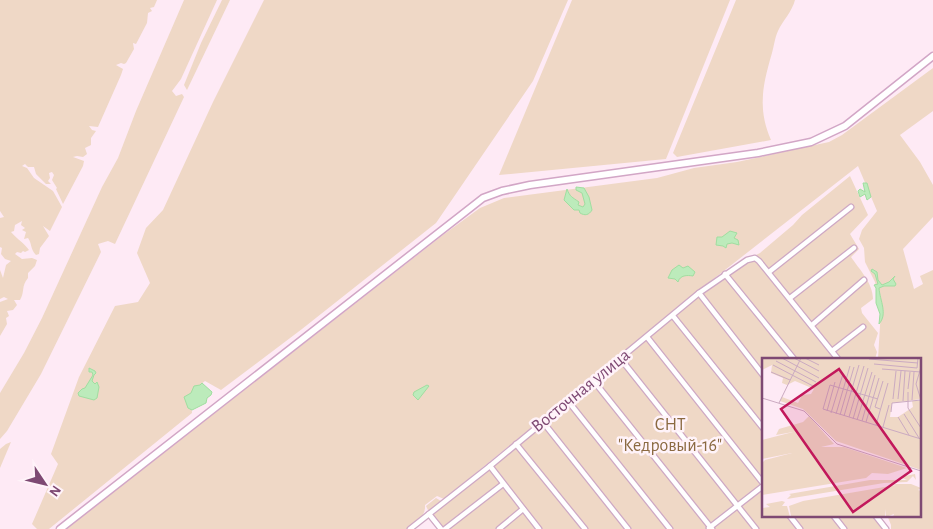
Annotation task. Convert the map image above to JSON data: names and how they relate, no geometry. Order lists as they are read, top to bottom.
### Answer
{
  "streets": {
    "street": ["Восточная улица"]
  },
  "parks": ["СНТ \"Кедровый-16\""],
  "north": "bottom right"
}
